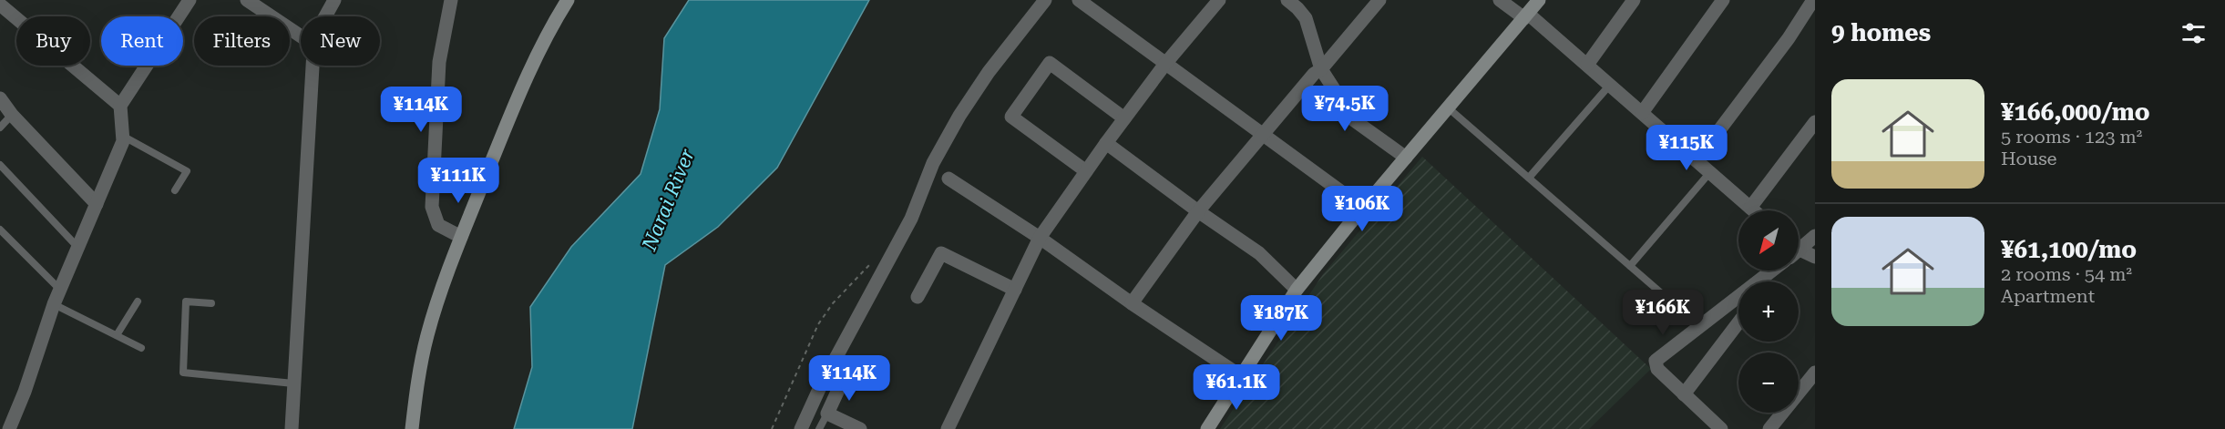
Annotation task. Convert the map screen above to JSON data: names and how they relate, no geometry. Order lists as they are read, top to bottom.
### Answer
{
  "water": ["Narai River"],
  "north": "bottom left",
  "page": {
    "heading": "9 homes",
    "chip": [
      "Buy",
      "Rent",
      "Filters",
      "New"
    ],
    "list": [
      {
        "name": "¥166,000/mo",
        "note": "5 rooms · 123 m² · House"
      },
      {
        "name": "¥61,100/mo",
        "note": "2 rooms · 54 m² · Apartment"
      }
    ],
    "price": [
      "¥74.5K",
      "¥114K",
      "¥115K",
      "¥111K",
      "¥106K",
      "¥166K",
      "¥187K",
      "¥114K",
      "¥61.1K"
    ],
    "map_buttons": ["+", "−"]
  }
}
